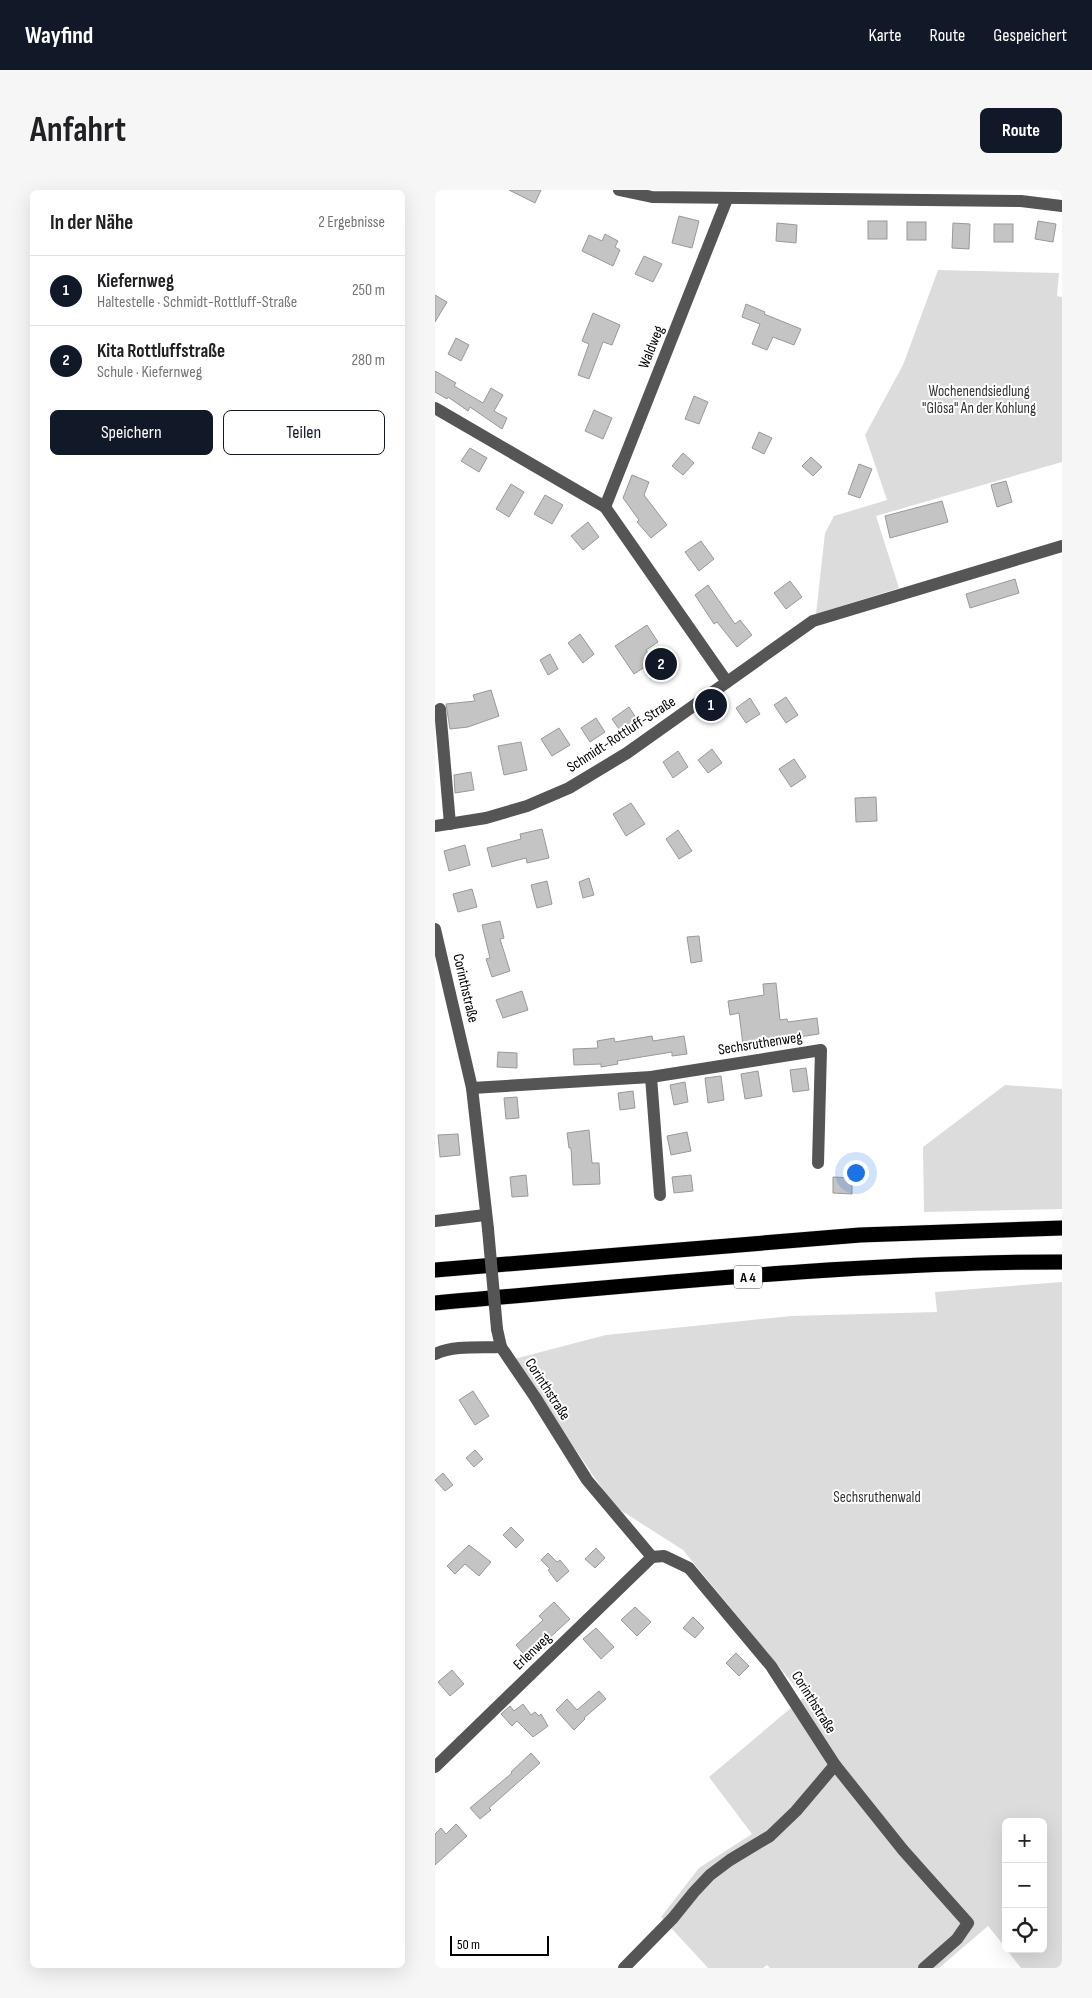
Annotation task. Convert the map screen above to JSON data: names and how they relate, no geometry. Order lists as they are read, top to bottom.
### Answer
{
  "streets": {
    "highway": ["A 4"],
    "street": [
      "Waldweg",
      "Schmidt-Rottluff-Straße",
      "Corinthstraße",
      "Sechsruthenweg",
      "Erlenweg"
    ]
  },
  "crossings": [
    ["Corinthstraße", "Sechsruthenweg"],
    ["Corinthstraße", "Erlenweg"]
  ],
  "parks": ["Wochenendsiedlung \"Glösa\" An der Kohlung", "Sechsruthenwald"],
  "scale_bar": "50 m",
  "page": {
    "header": "Wayfind",
    "nav": ["Karte", "Route", "Gespeichert"],
    "buttons": [
      "Route",
      ["Speichern", "Teilen"]
    ],
    "title": "Anfahrt",
    "heading": ["In der Nähe", "2 Ergebnisse"],
    "list": [
      {
        "mark": "1",
        "name": "Kiefernweg",
        "note": "Haltestelle · Schmidt-Rottluff-Straße",
        "value": "250 m"
      },
      {
        "mark": "2",
        "name": "Kita Rottluffstraße",
        "note": "Schule · Kiefernweg",
        "value": "280 m"
      }
    ],
    "pins": ["2", "1"],
    "map_buttons": ["+", "−"],
    "scale": "50 m"
  }
}
